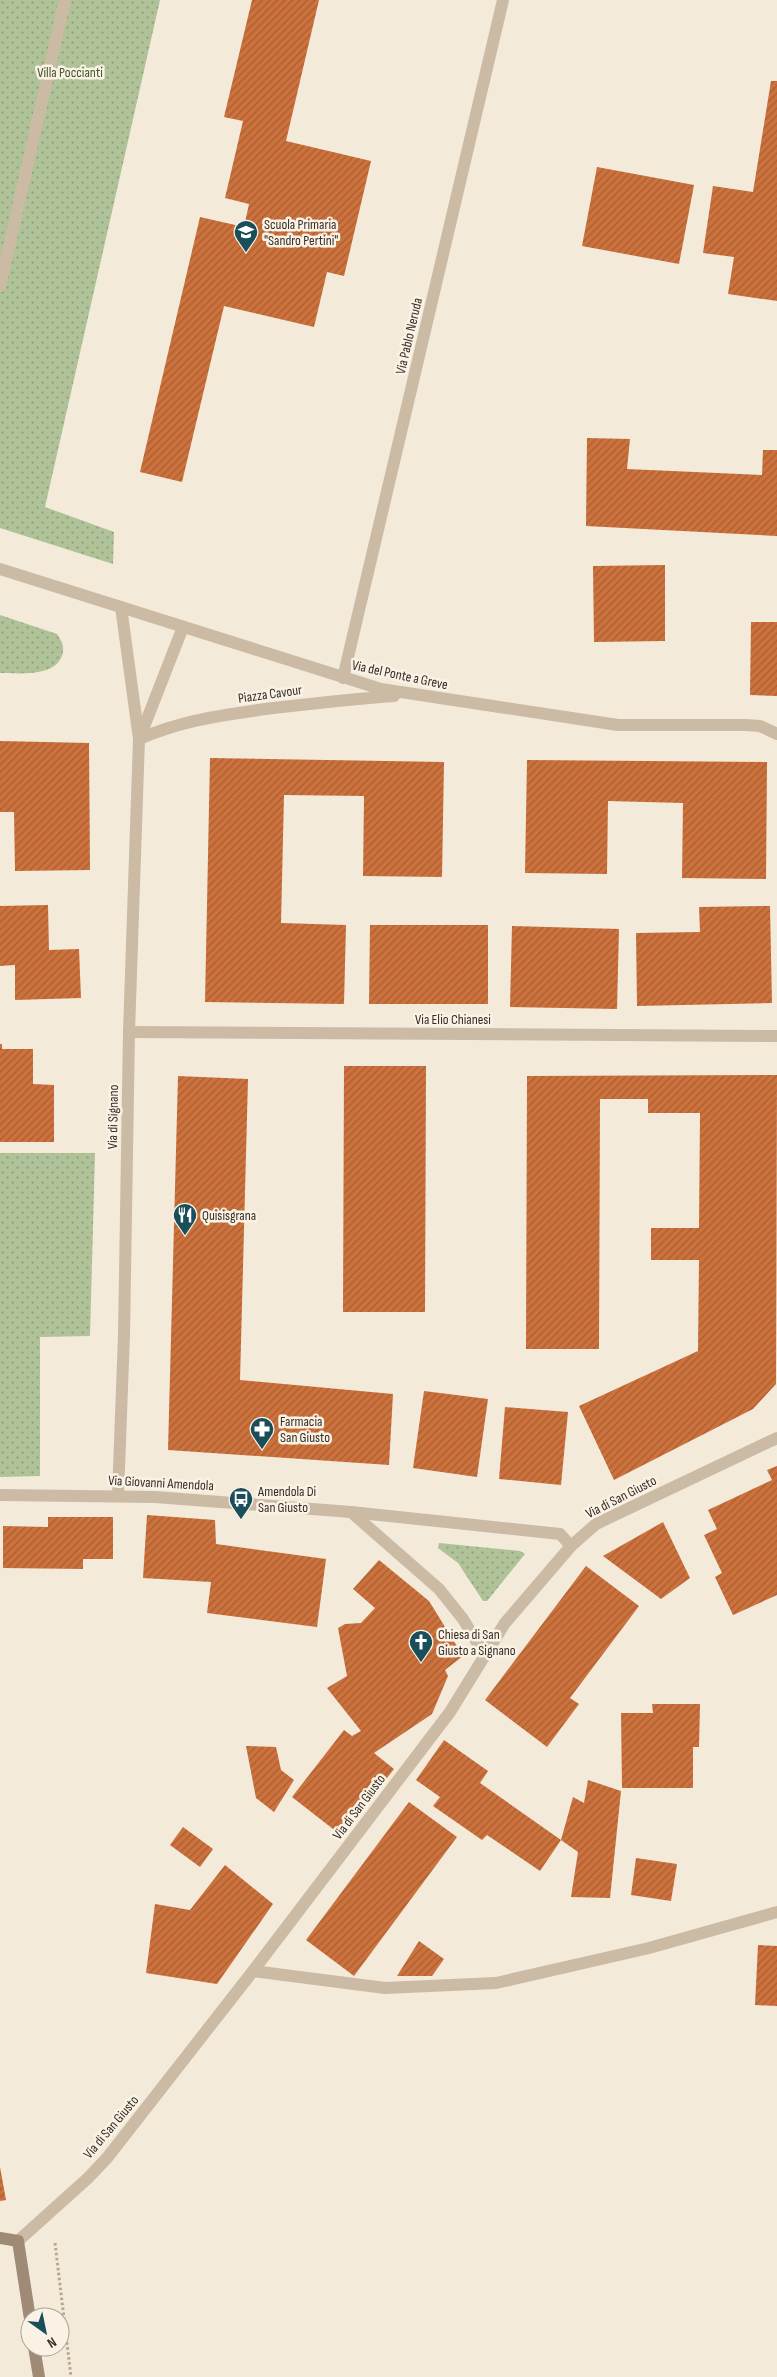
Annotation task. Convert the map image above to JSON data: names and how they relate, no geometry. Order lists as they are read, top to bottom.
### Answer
{
  "streets": {
    "street": [
      "Via Pablo Neruda",
      "Via del Ponte a Greve",
      "Piazza Cavour",
      "Via Elio Chianesi",
      "Via di Signano",
      "Via Giovanni Amendola",
      "Via di San Giusto"
    ]
  },
  "crossings": [
    ["Via Pablo Neruda", "Via del Ponte a Greve"],
    ["Via del Ponte a Greve", "Piazza Cavour"],
    ["Piazza Cavour", "Via di Signano"],
    ["Via Elio Chianesi", "Via di Signano"],
    ["Via di Signano", "Via Giovanni Amendola"],
    ["Via Giovanni Amendola", "Via di San Giusto"]
  ],
  "parks": ["Villa Poccianti"],
  "places": {
    "school or university": ["Scuola Primaria \"Sandro Pertini\""],
    "restaurant": ["Quisisgrana"],
    "pharmacy": ["Farmacia San Giusto"],
    "bus stop": ["Amendola Di San Giusto"],
    "church": ["Chiesa di San Giusto a Signano"]
  },
  "north": "bottom right"
}
